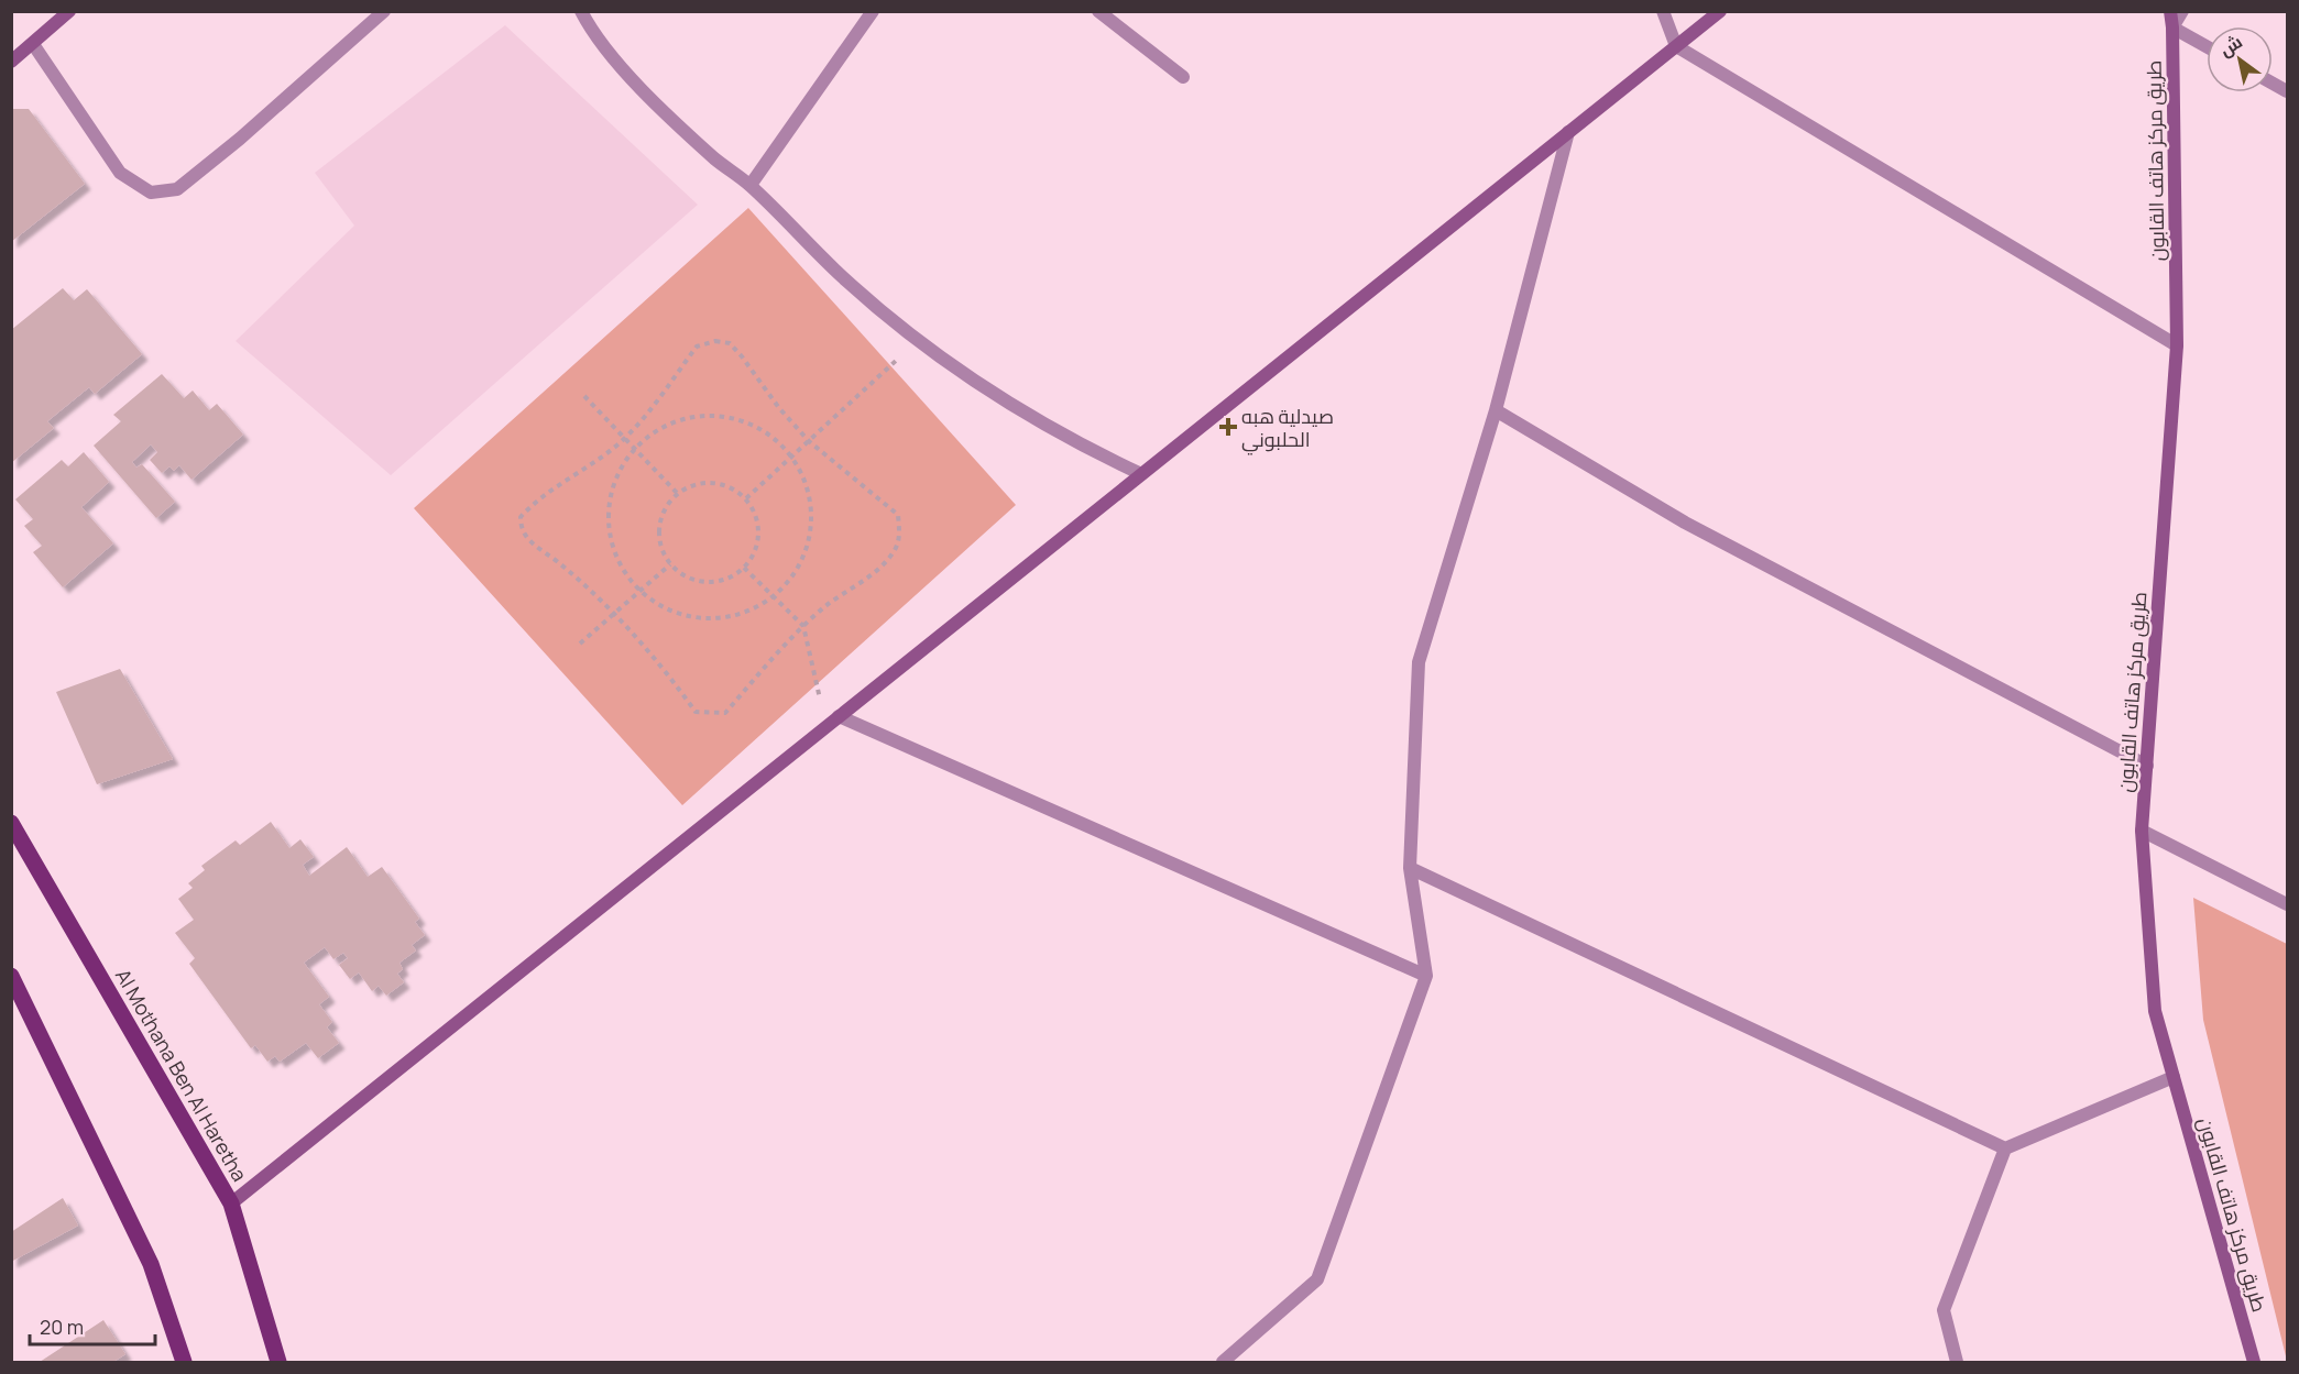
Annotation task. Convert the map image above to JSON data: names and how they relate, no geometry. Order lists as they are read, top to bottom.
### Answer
{
  "streets": {
    "main road": ["طريق مركز هاتف القابون", "Al Mothana Ben Al Haretha"]
  },
  "places": {
    "health": ["صيدلية هبه الحلبوني"]
  },
  "scale_bar": "20 m",
  "north": "top left"
}
